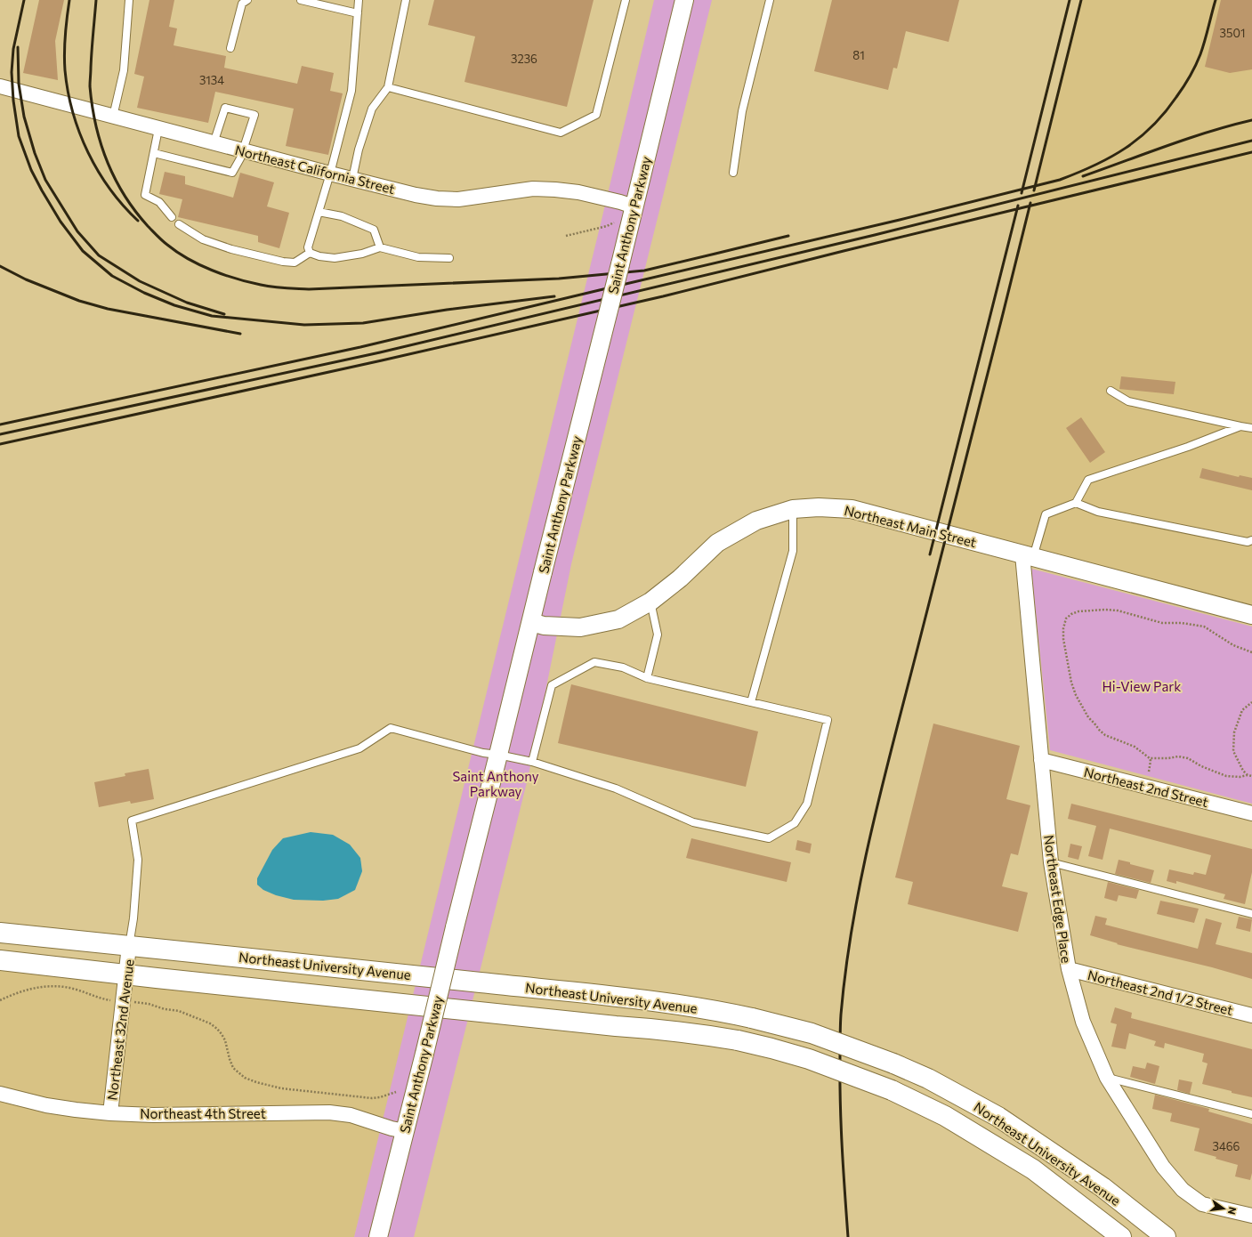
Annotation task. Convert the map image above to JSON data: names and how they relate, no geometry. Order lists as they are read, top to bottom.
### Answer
{
  "streets": {
    "main road": ["Northeast University Avenue"],
    "street": [
      "Northeast California Street",
      "Saint Anthony Parkway",
      "Northeast Main Street",
      "Northeast 2nd Street",
      "Northeast Edge Place",
      "Northeast 2nd 1/2 Street",
      "Northeast 32nd Avenue",
      "Northeast 4th Street"
    ]
  },
  "crossings": [
    ["Northeast California Street", "Saint Anthony Parkway"],
    ["Saint Anthony Parkway", "Northeast Main Street"],
    ["Saint Anthony Parkway", "Northeast 4th Street"],
    ["Northeast Main Street", "Northeast Edge Place"],
    ["Northeast 2nd Street", "Northeast Edge Place"],
    ["Northeast Edge Place", "Northeast 2nd 1/2 Street"],
    ["Northeast University Avenue", "Northeast 32nd Avenue"],
    ["Northeast 32nd Avenue", "Northeast 4th Street"]
  ],
  "parks": ["Hi-View Park", "Saint Anthony Parkway"],
  "house_numbers": [
    "3501",
    "81",
    "3236",
    "3134",
    "3466"
  ],
  "north": "right"
}
